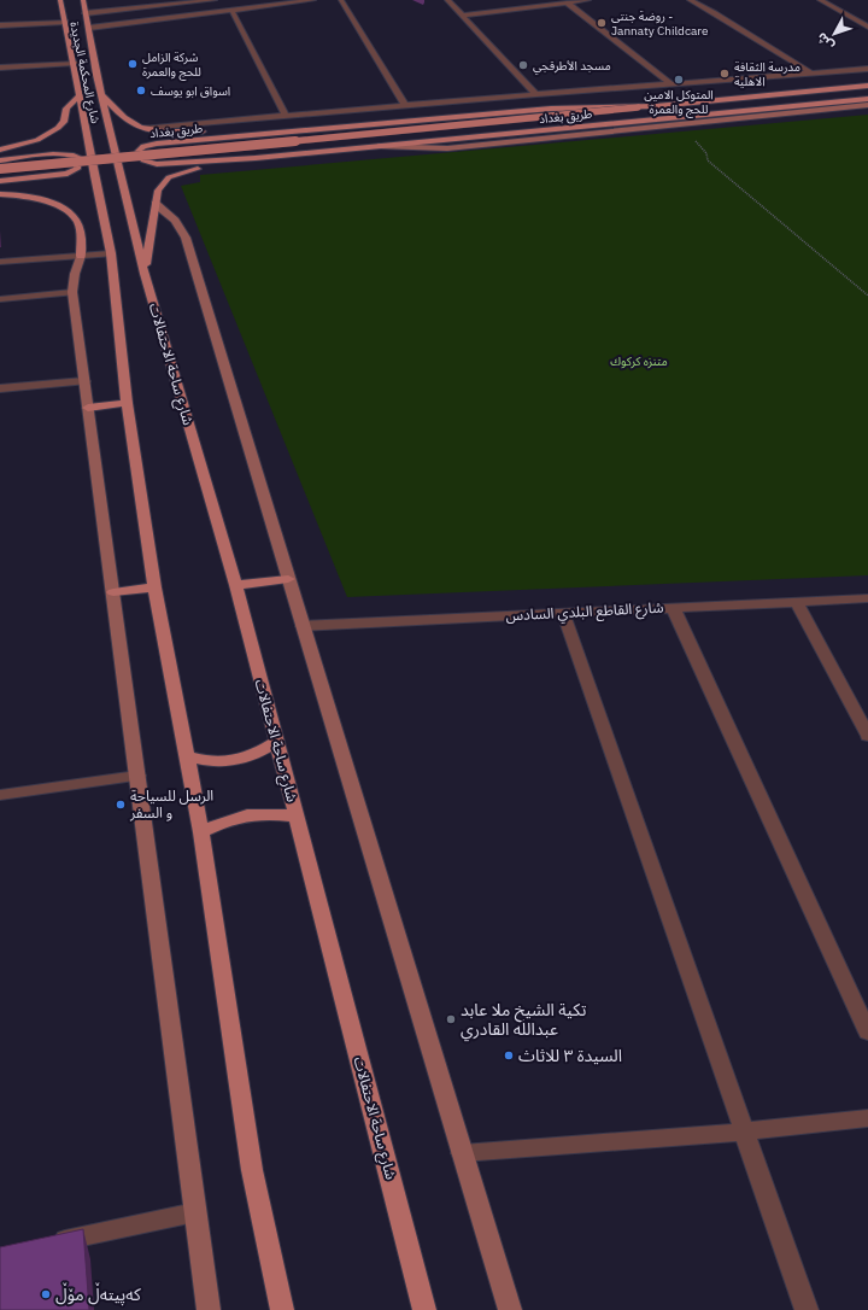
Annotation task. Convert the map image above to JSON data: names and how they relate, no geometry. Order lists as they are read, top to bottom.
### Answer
{
  "streets": {
    "main road": ["شارع المحكمة الجديدة", "طريق بغداد", "شارع ساحة الاحتفالات"],
    "street": ["شارع القاطع البلدي السادس"]
  },
  "crossings": [
    ["شارع المحكمة الجديدة", "شارع ساحة الاحتفالات"]
  ],
  "parks": ["متنزه كركوك"],
  "places": [
    "روضة جنتي - Jannaty Childcare",
    "شركة الزامل للحج والعمرة",
    "مسجد الأطرقجي",
    "مدرسة الثقافة الاهلية",
    "المتوكل الامين للحج والعمرة",
    "اسواق ابو يوسف",
    "الرسل للسياحة و السفر",
    "تكية الشيخ ملا عابد عبدالله القادري",
    "السيدة ٣ للاثاث",
    "کەپیتەڵ مۆڵ"
  ],
  "north": "bottom left"
}
